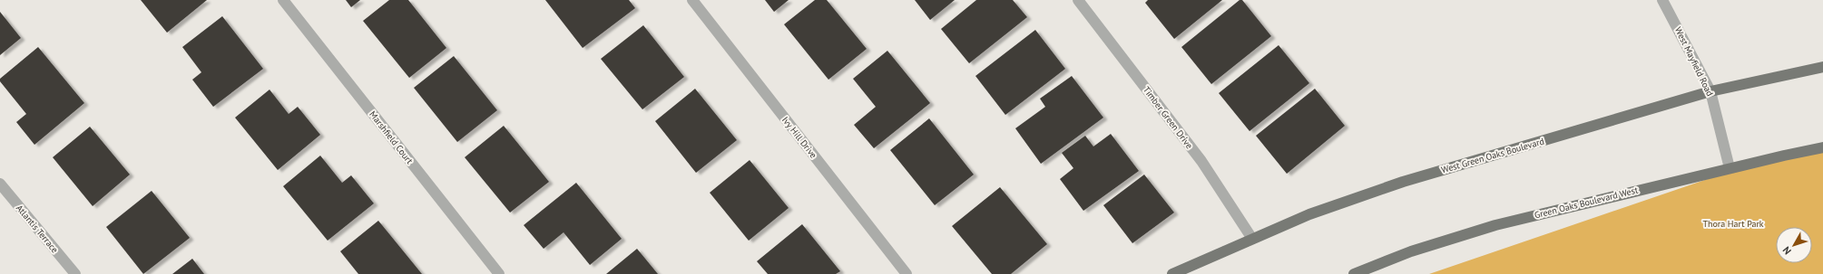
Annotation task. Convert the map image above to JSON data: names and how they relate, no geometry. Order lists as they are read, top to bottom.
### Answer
{
  "streets": {
    "main road": ["West Green Oaks Boulevard", "Green Oaks Boulevard West"],
    "street": [
      "West Mayfield Road",
      "Timber Green Drive",
      "Marshfield Court",
      "Ivy Hill Drive",
      "Atlantis Terrace"
    ]
  },
  "crossings": [
    ["West Mayfield Road", "West Green Oaks Boulevard"],
    ["West Mayfield Road", "Green Oaks Boulevard West"],
    ["Timber Green Drive", "West Green Oaks Boulevard"]
  ],
  "parks": ["Thora Hart Park"],
  "north": "bottom left"
}
